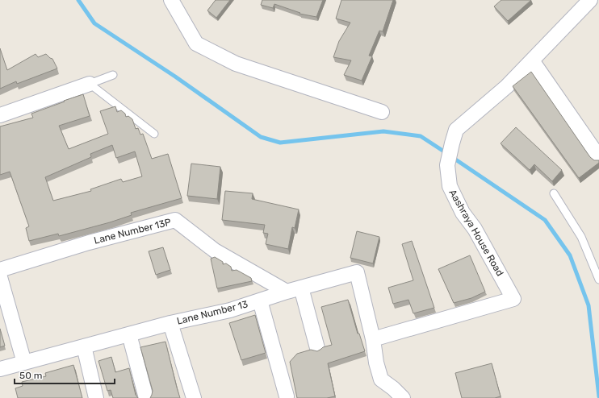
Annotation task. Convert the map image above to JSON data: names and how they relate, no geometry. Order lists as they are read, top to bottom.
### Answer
{
  "streets": {
    "street": ["Lane Number 13P", "Aashraya House Road", "Lane Number 13"]
  },
  "crossings": [
    ["Lane Number 13P", "Lane Number 13"],
    ["Aashraya House Road", "Lane Number 13"]
  ],
  "scale_bar": "50 m"
}
